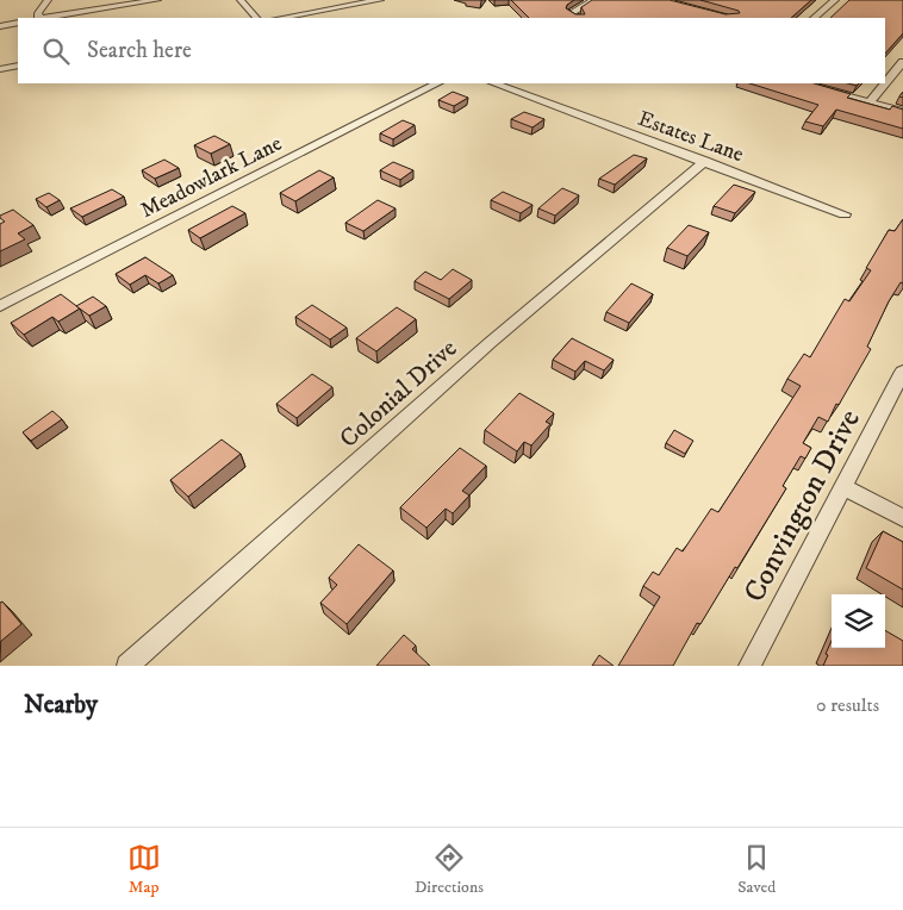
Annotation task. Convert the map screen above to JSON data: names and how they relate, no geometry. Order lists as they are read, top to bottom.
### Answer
{
  "streets": {
    "street": [
      "Estates Lane",
      "Meadowlark Lane",
      "Colonial Drive",
      "Convington Drive"
    ]
  },
  "crossings": [
    ["Estates Lane", "Colonial Drive"]
  ],
  "page": {
    "search": "Search here",
    "heading": ["Nearby", "0 results"],
    "nav": ["Map", "Directions", "Saved"]
  }
}
